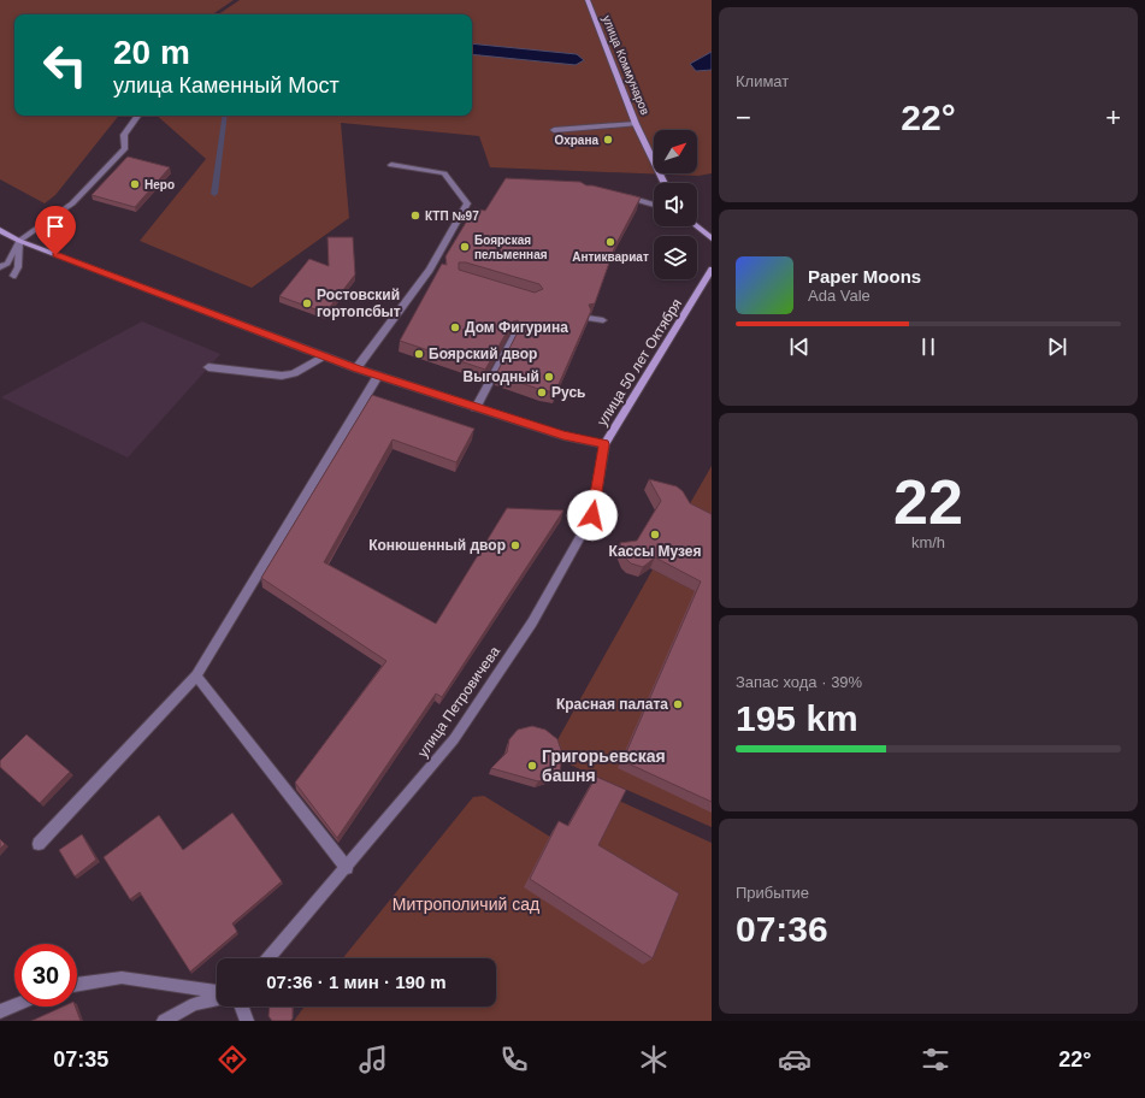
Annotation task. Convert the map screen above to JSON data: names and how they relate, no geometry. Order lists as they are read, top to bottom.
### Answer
{
  "streets": {
    "street": ["улица Коммунаров", "улица 50 лет Октября", "улица Петровичева"]
  },
  "crossings": [
    ["улица 50 лет Октября", "улица Петровичева"]
  ],
  "parks": ["Митрополичий сад"],
  "places": [
    "Охрана",
    "Неро",
    "КТП №97",
    "Антиквариат",
    "Боярская пельменная",
    "Ростовский гортопсбыт",
    "Дом Фигурина",
    "Боярский двор",
    "Выгодный",
    "Русь",
    "Кассы Музея",
    "Конюшенный двор",
    "Красная палата",
    "Григорьевская башня"
  ],
  "north": "top right",
  "page": {
    "tile": [
      "Климат",
      ["22", "km/h"],
      ["Запас хода · 39%", "195 km"],
      ["Прибытие", "07:36"]
    ],
    "turn": ["20 m", "улица Каменный Мост"],
    "heat": ["−", "22°", "+"],
    "song": ["Paper Moons", "Ada Vale"],
    "limit": "30",
    "trip": "07:36 · 1 мин · 190 m",
    "tabs": ["07:35", "22°"]
  }
}
